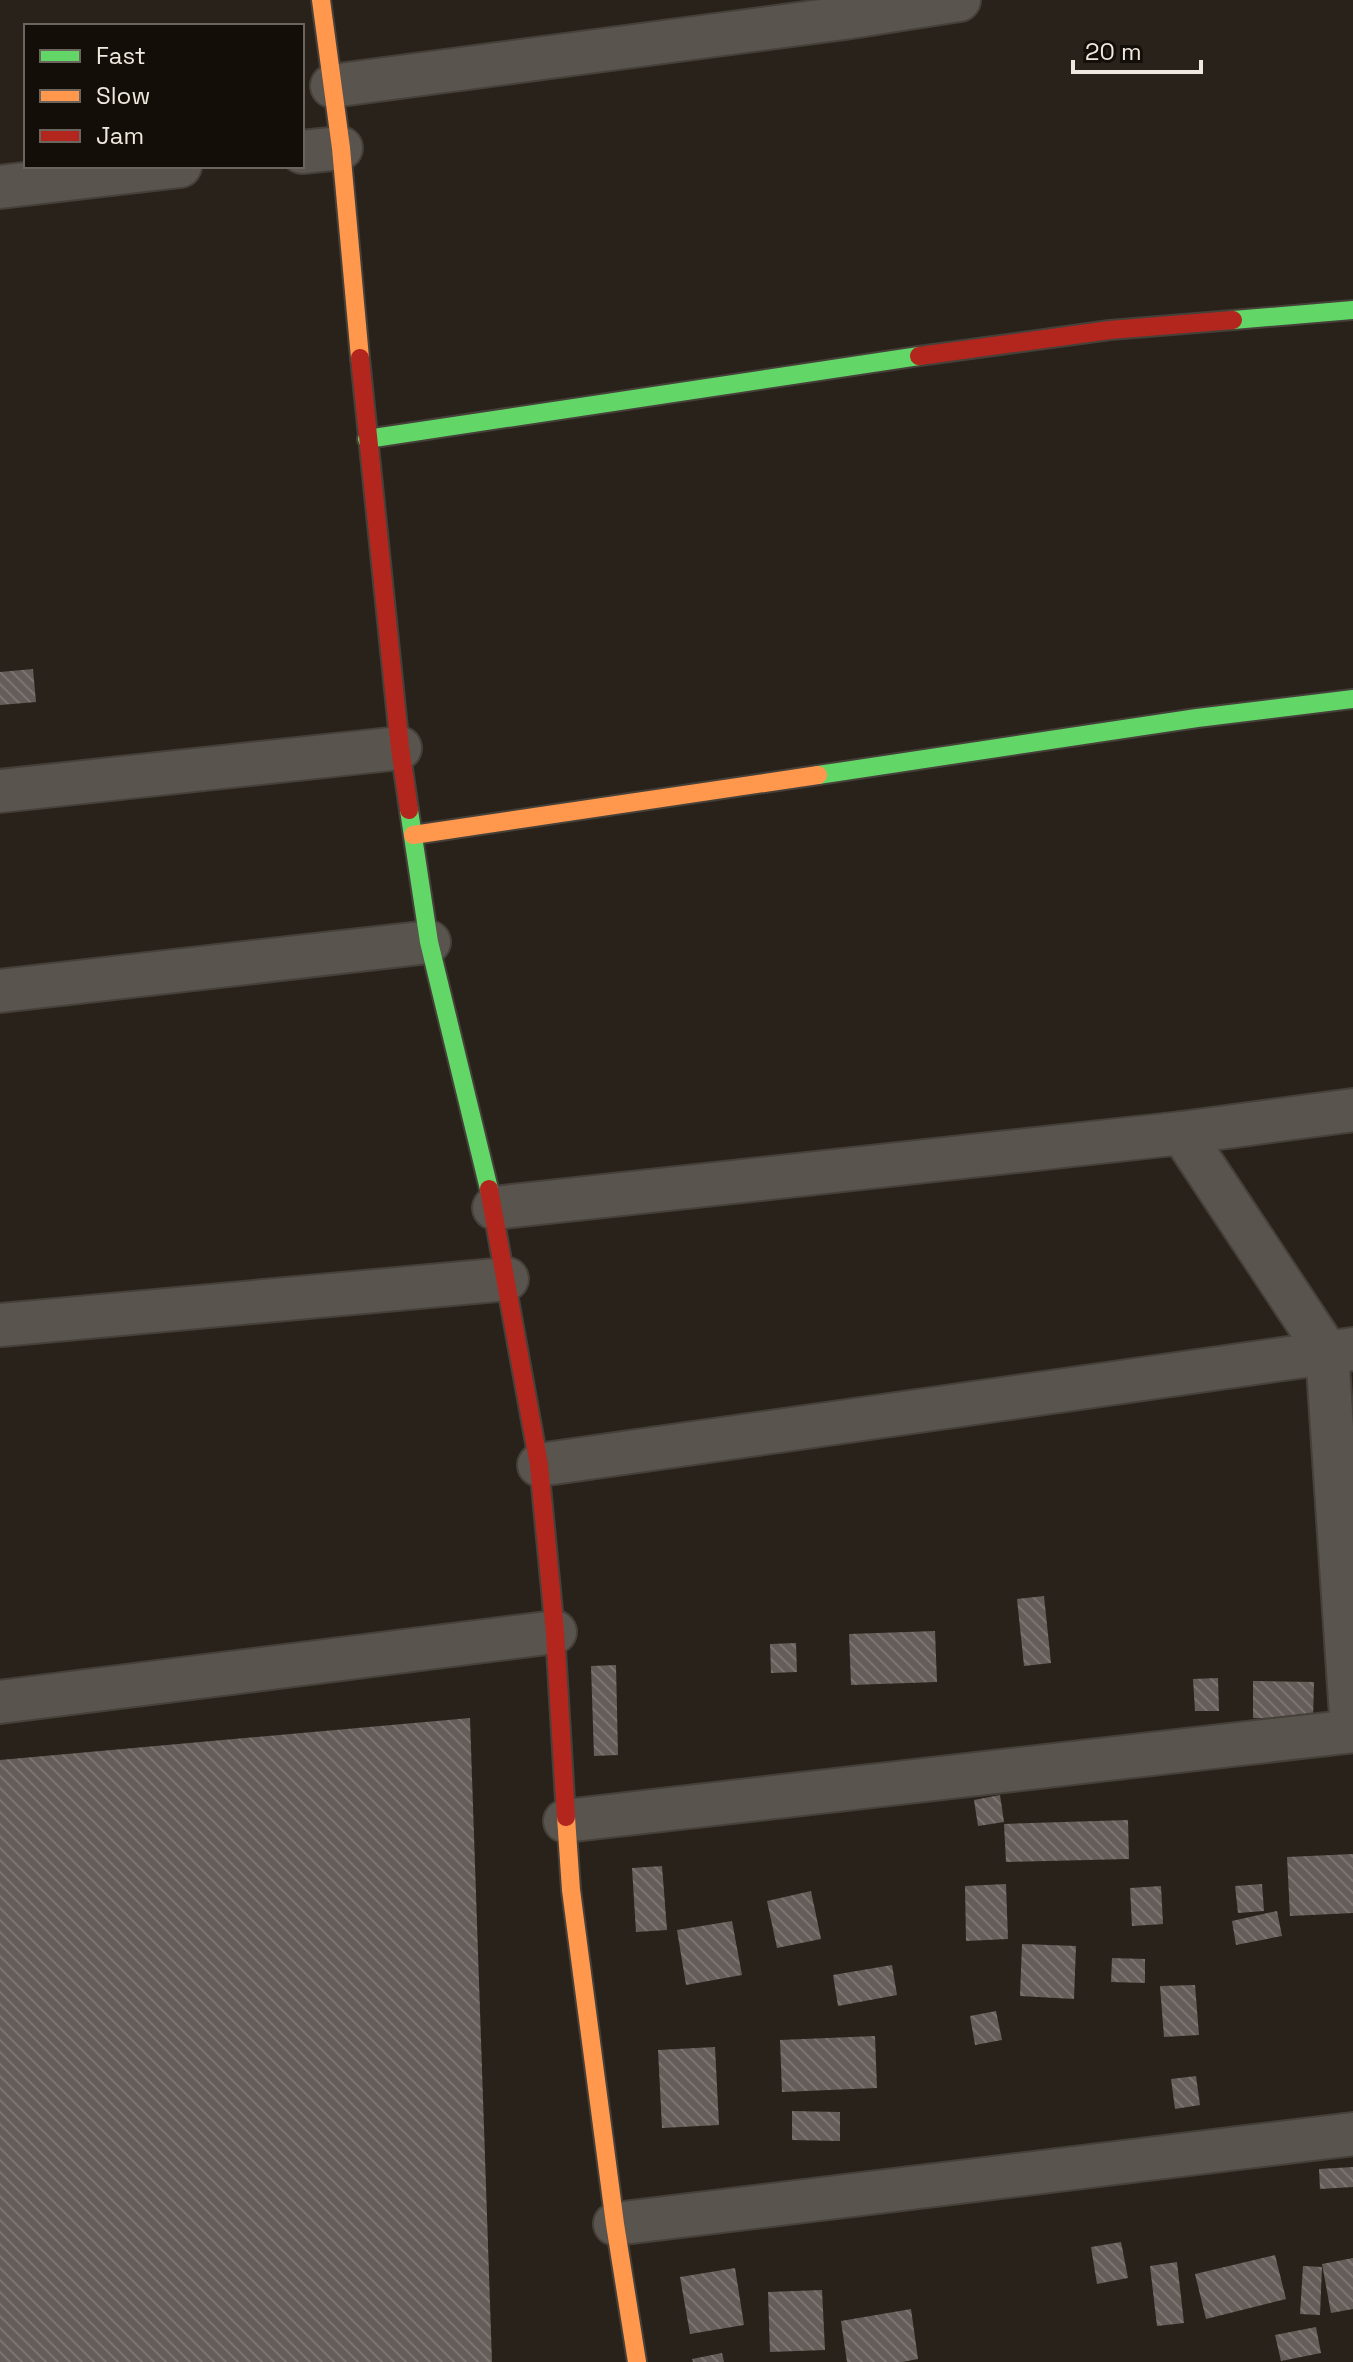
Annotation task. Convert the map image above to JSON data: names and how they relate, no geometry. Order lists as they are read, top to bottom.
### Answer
{
  "legend": ["Fast", "Slow", "Jam"],
  "scale_bar": "20 m"
}
